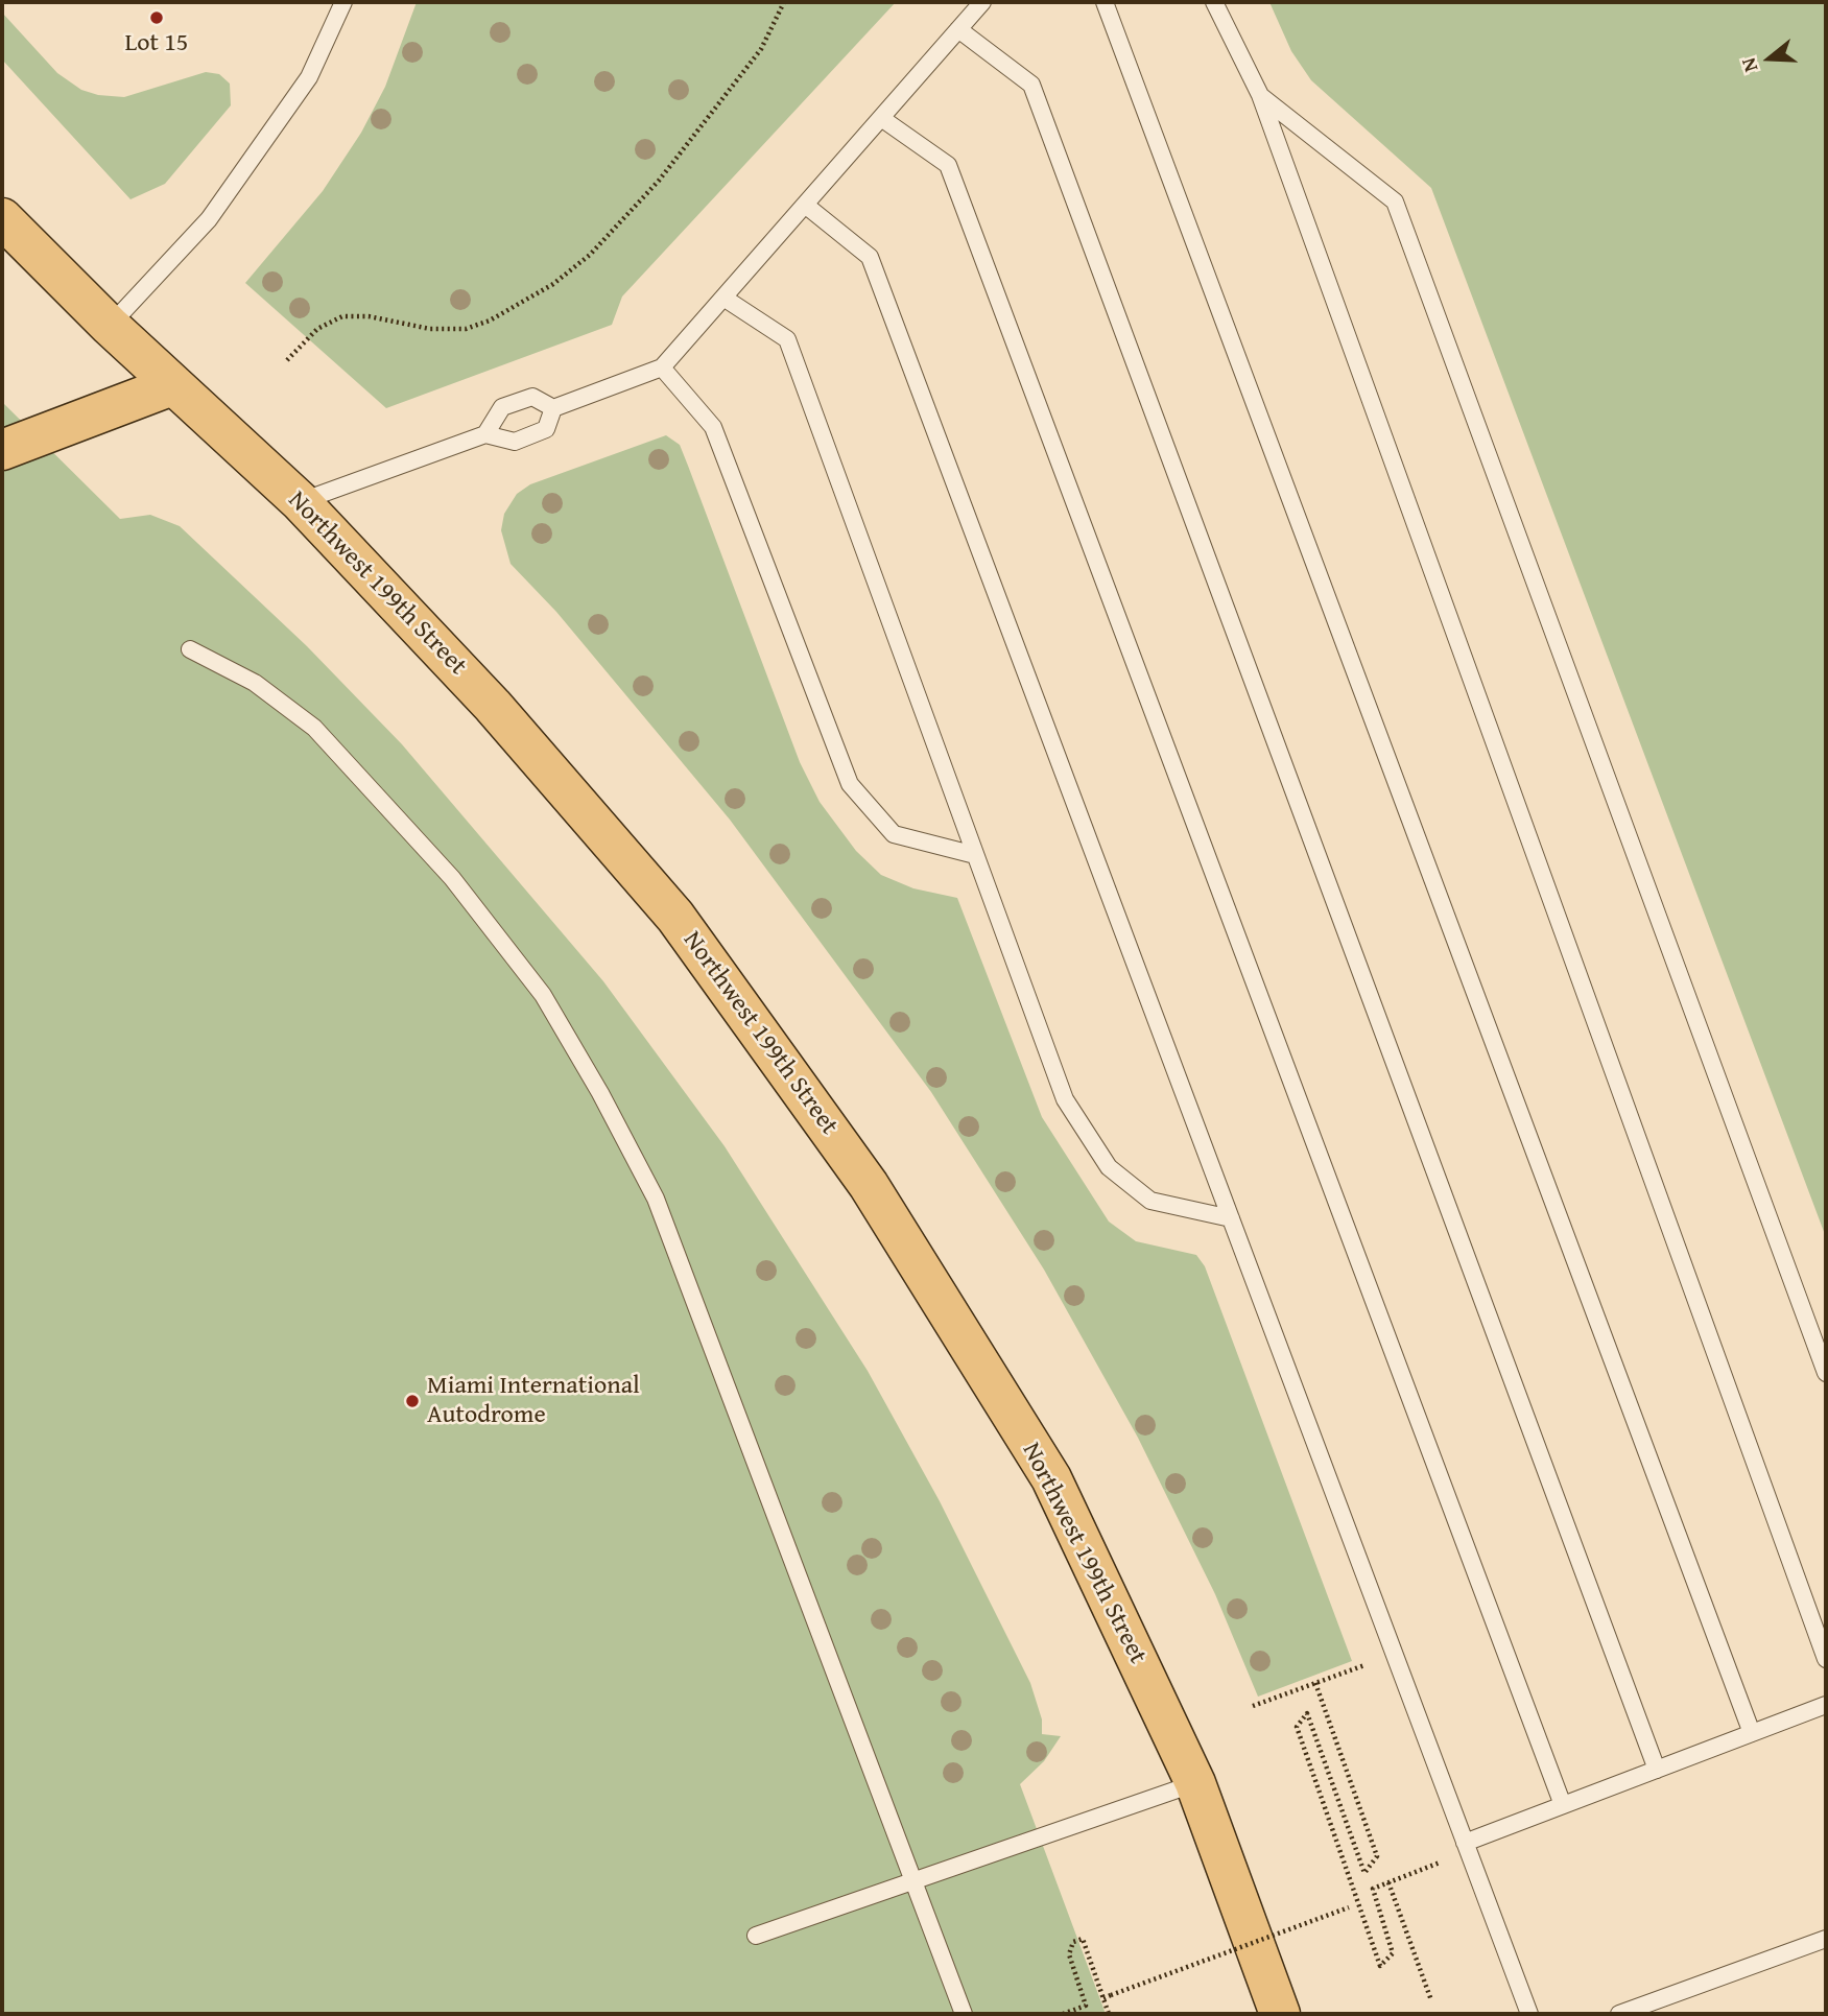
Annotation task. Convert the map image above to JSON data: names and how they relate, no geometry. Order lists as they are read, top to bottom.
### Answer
{
  "streets": {
    "main road": ["Northwest 199th Street"]
  },
  "places": ["Lot 15", "Miami International Autodrome"],
  "north": "left"
}
